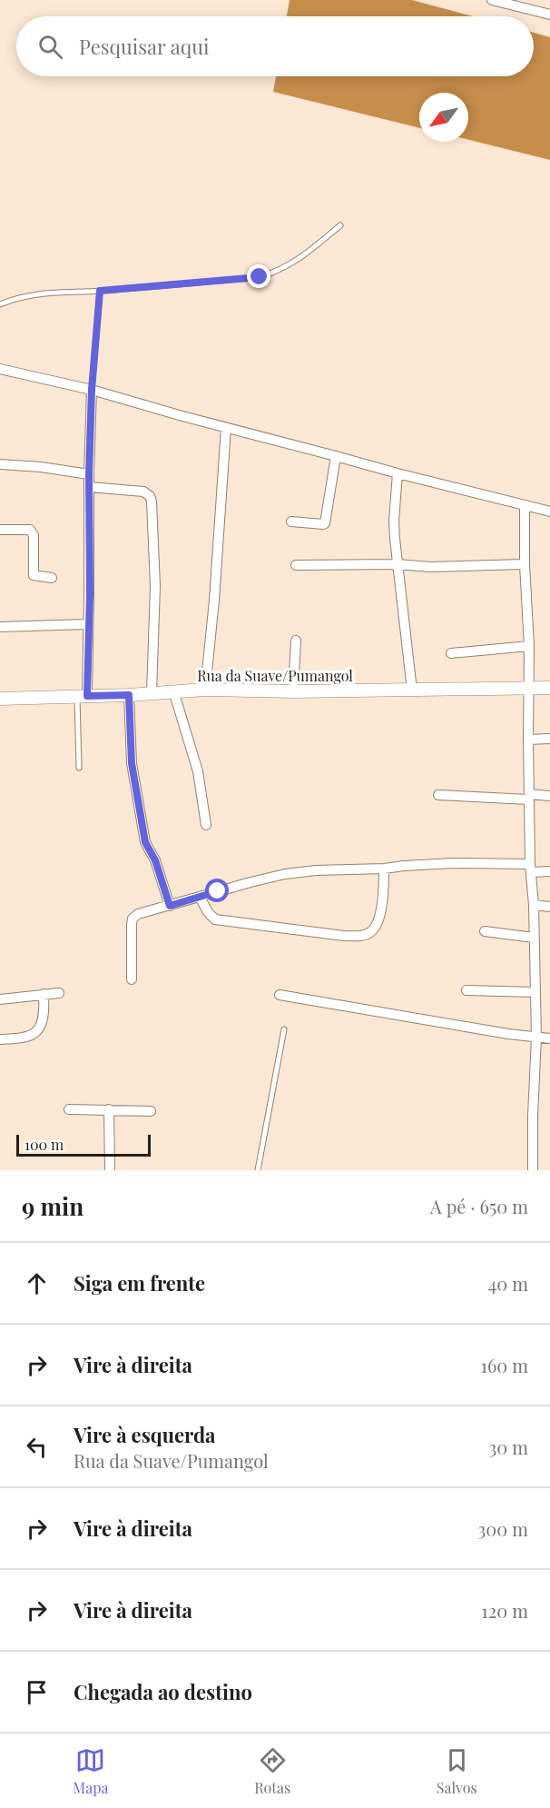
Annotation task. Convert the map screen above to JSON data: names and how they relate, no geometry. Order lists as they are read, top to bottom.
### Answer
{
  "streets": {
    "street": ["Rua da Suave/Pumangol"]
  },
  "scale_bar": "100 m",
  "north": "bottom left",
  "page": {
    "search": "Pesquisar aqui",
    "scale": "100 m",
    "heading": ["9 min", "A pé · 650 m"],
    "list": [
      ["Siga em frente", "40 m"],
      ["Vire à direita", "160 m"],
      ["Vire à esquerda", "Rua da Suave/Pumangol", "30 m"],
      ["Vire à direita", "300 m"],
      ["Vire à direita", "120 m"],
      "Chegada ao destino"
    ],
    "nav": ["Mapa", "Rotas", "Salvos"]
  }
}
